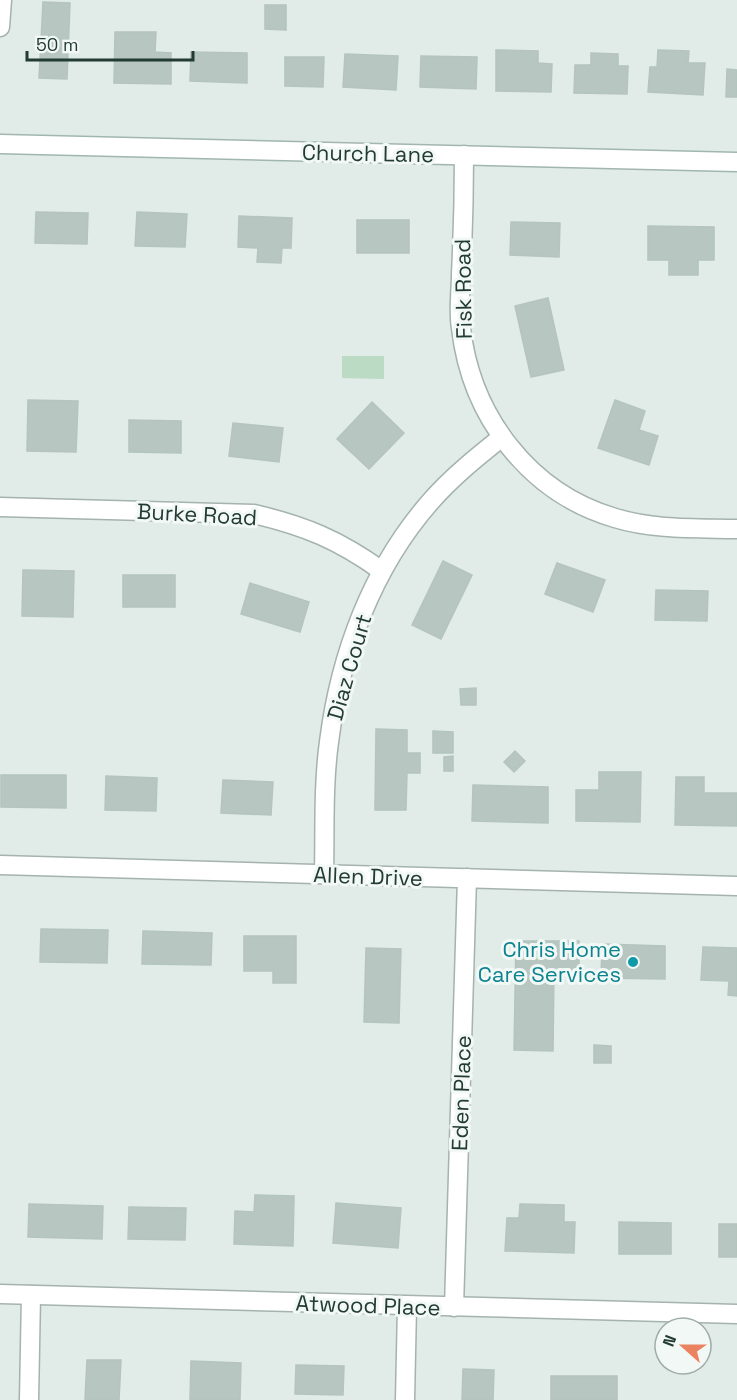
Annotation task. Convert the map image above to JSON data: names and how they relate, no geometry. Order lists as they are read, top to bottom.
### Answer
{
  "streets": {
    "street": [
      "Church Lane",
      "Fisk Road",
      "Burke Road",
      "Diaz Court",
      "Allen Drive",
      "Eden Place",
      "Atwood Place"
    ]
  },
  "crossings": [
    ["Church Lane", "Fisk Road"],
    ["Fisk Road", "Diaz Court"],
    ["Burke Road", "Diaz Court"],
    ["Diaz Court", "Allen Drive"],
    ["Allen Drive", "Eden Place"],
    ["Eden Place", "Atwood Place"]
  ],
  "places": ["Chris Home Care Services"],
  "scale_bar": "50 m",
  "north": "left"
}
